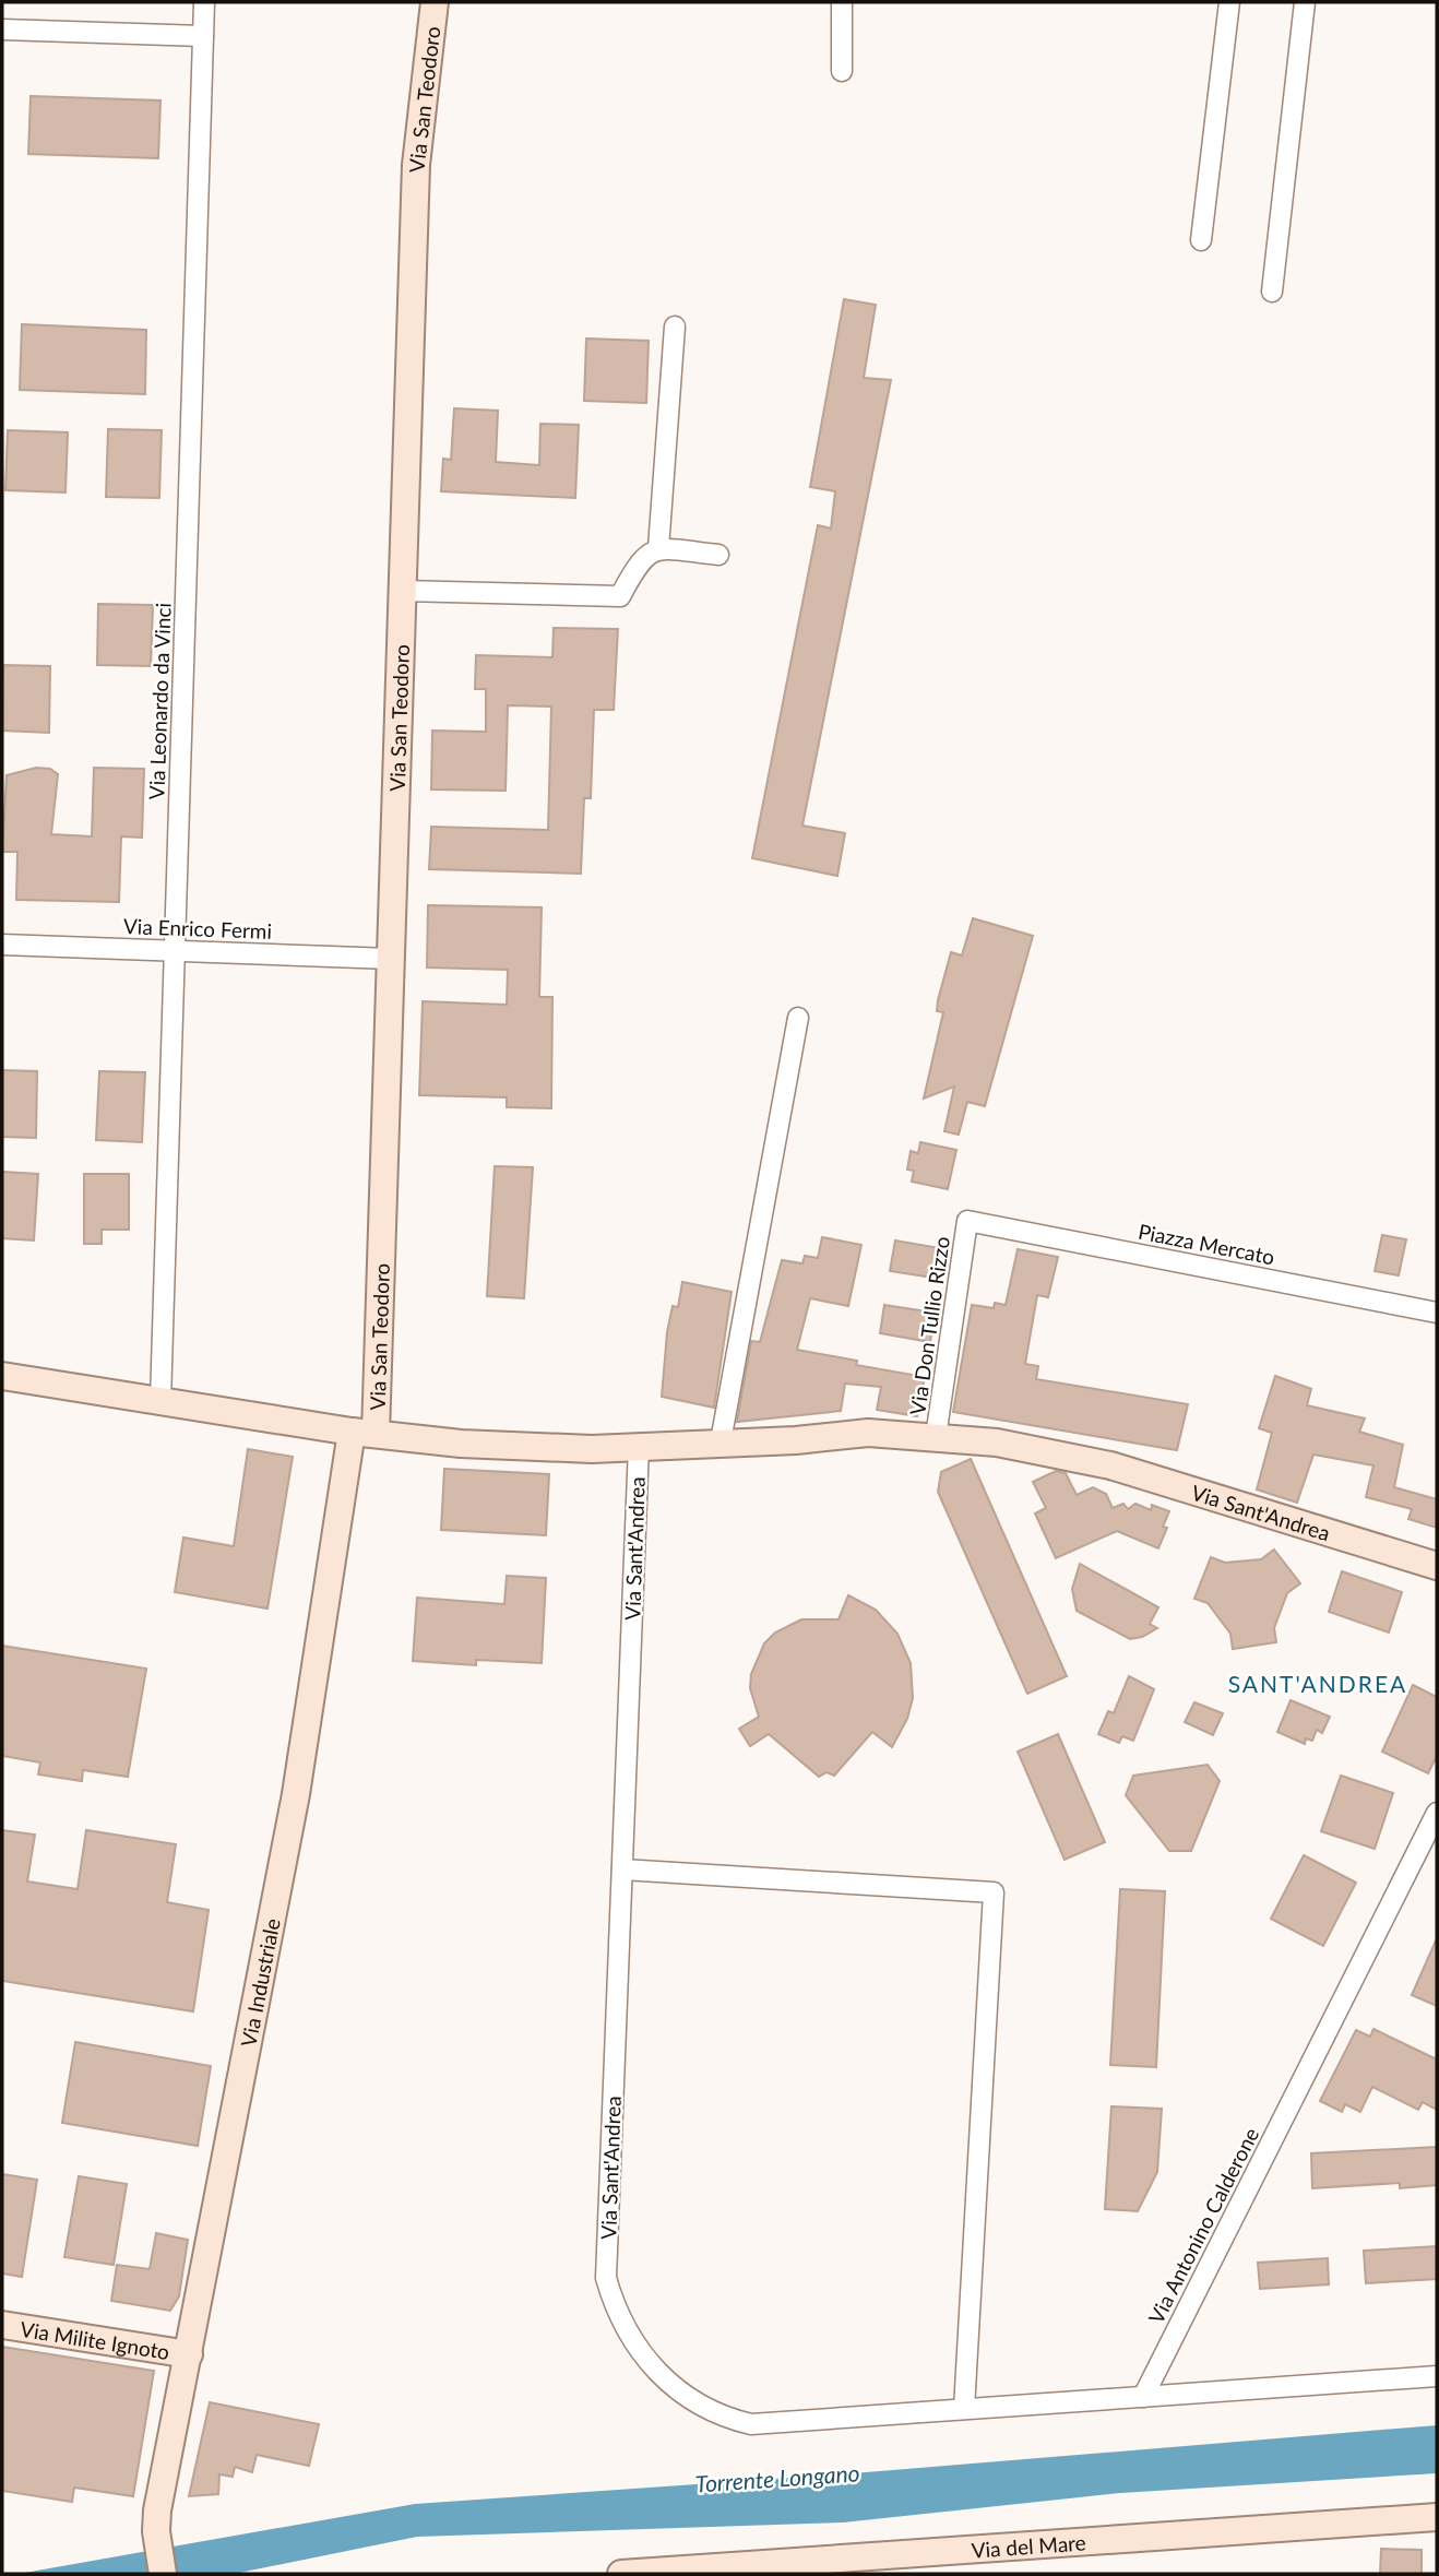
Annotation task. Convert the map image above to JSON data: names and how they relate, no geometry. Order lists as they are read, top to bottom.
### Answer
{
  "streets": {
    "street": [
      "Via San Teodoro",
      "Via Leonardo da Vinci",
      "Via Enrico Fermi",
      "Piazza Mercato",
      "Via Don Tullio Rizzo",
      "Via Sant'Andrea",
      "Via Industriale",
      "Via Antonino Calderone",
      "Via Milite Ignoto",
      "Via del Mare"
    ]
  },
  "crossings": [
    ["Via San Teodoro", "Via Enrico Fermi"],
    ["Via San Teodoro", "Via Sant'Andrea"],
    ["Via San Teodoro", "Via Industriale"],
    ["Via Leonardo da Vinci", "Via Enrico Fermi"],
    ["Via Leonardo da Vinci", "Via Sant'Andrea"],
    ["Piazza Mercato", "Via Don Tullio Rizzo"],
    ["Via Don Tullio Rizzo", "Via Sant'Andrea"],
    ["Via Sant'Andrea", "Via Industriale"],
    ["Via Sant'Andrea", "Via Antonino Calderone"],
    ["Via Industriale", "Via Milite Ignoto"]
  ],
  "districts": ["SANT'ANDREA"],
  "water": ["Torrente Longano"]
}
